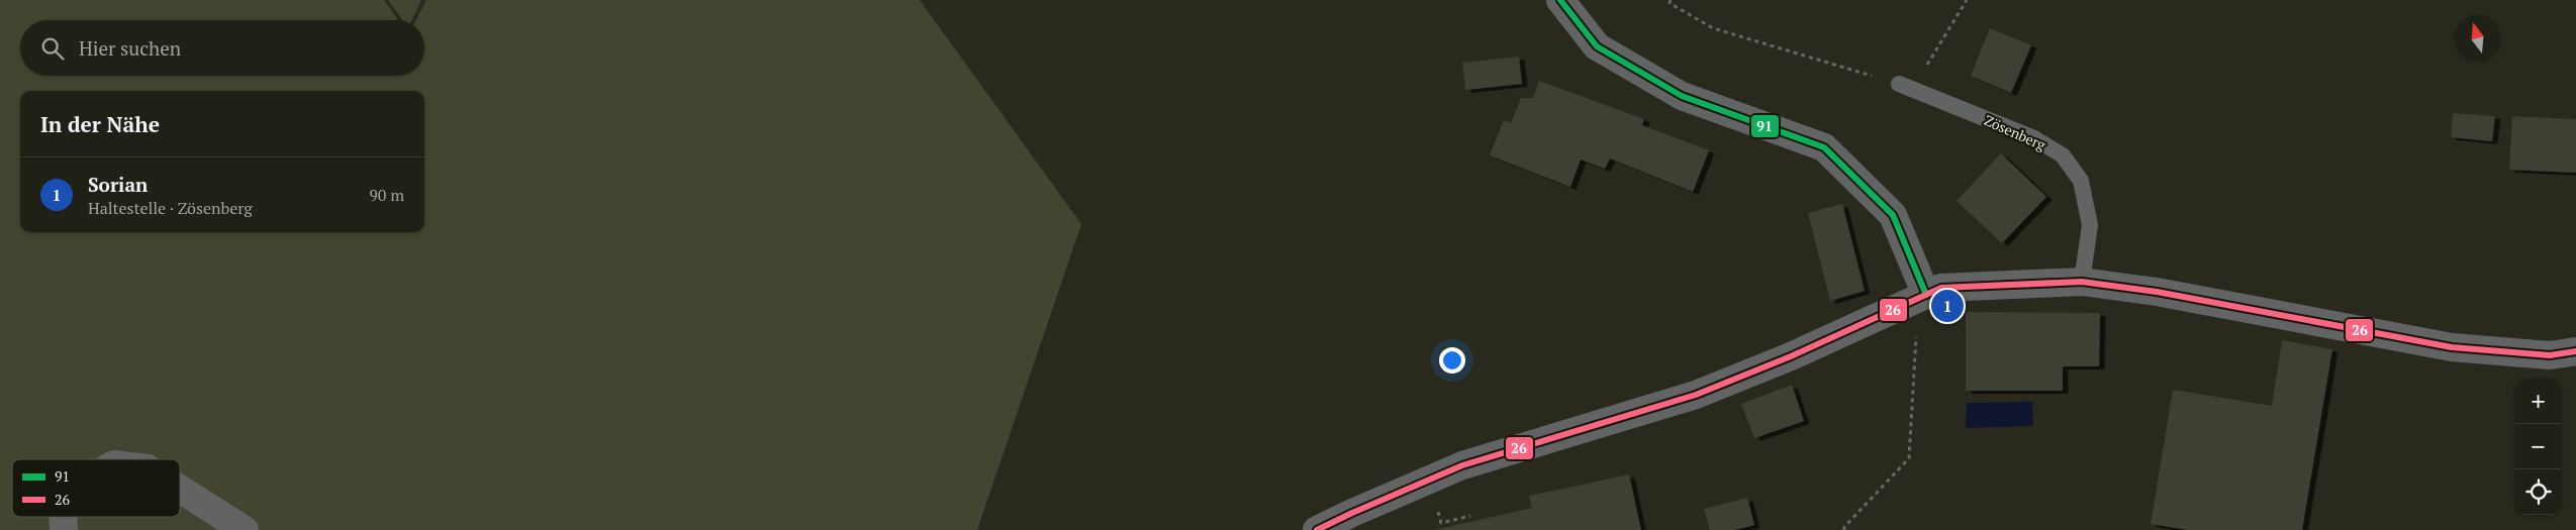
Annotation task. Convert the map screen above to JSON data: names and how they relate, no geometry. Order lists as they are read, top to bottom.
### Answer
{
  "streets": {
    "lane": ["Zösenberg"]
  },
  "lines": ["transit line 91", "transit line 26"],
  "legend": ["91", "26"],
  "north": "top",
  "page": {
    "search": "Hier suchen",
    "heading": "In der Nähe",
    "list": [
      {
        "mark": "1",
        "name": "Sorian",
        "note": "Haltestelle · Zösenberg",
        "value": "90 m"
      }
    ],
    "pins": "1",
    "map_buttons": ["+", "−"]
  }
}
